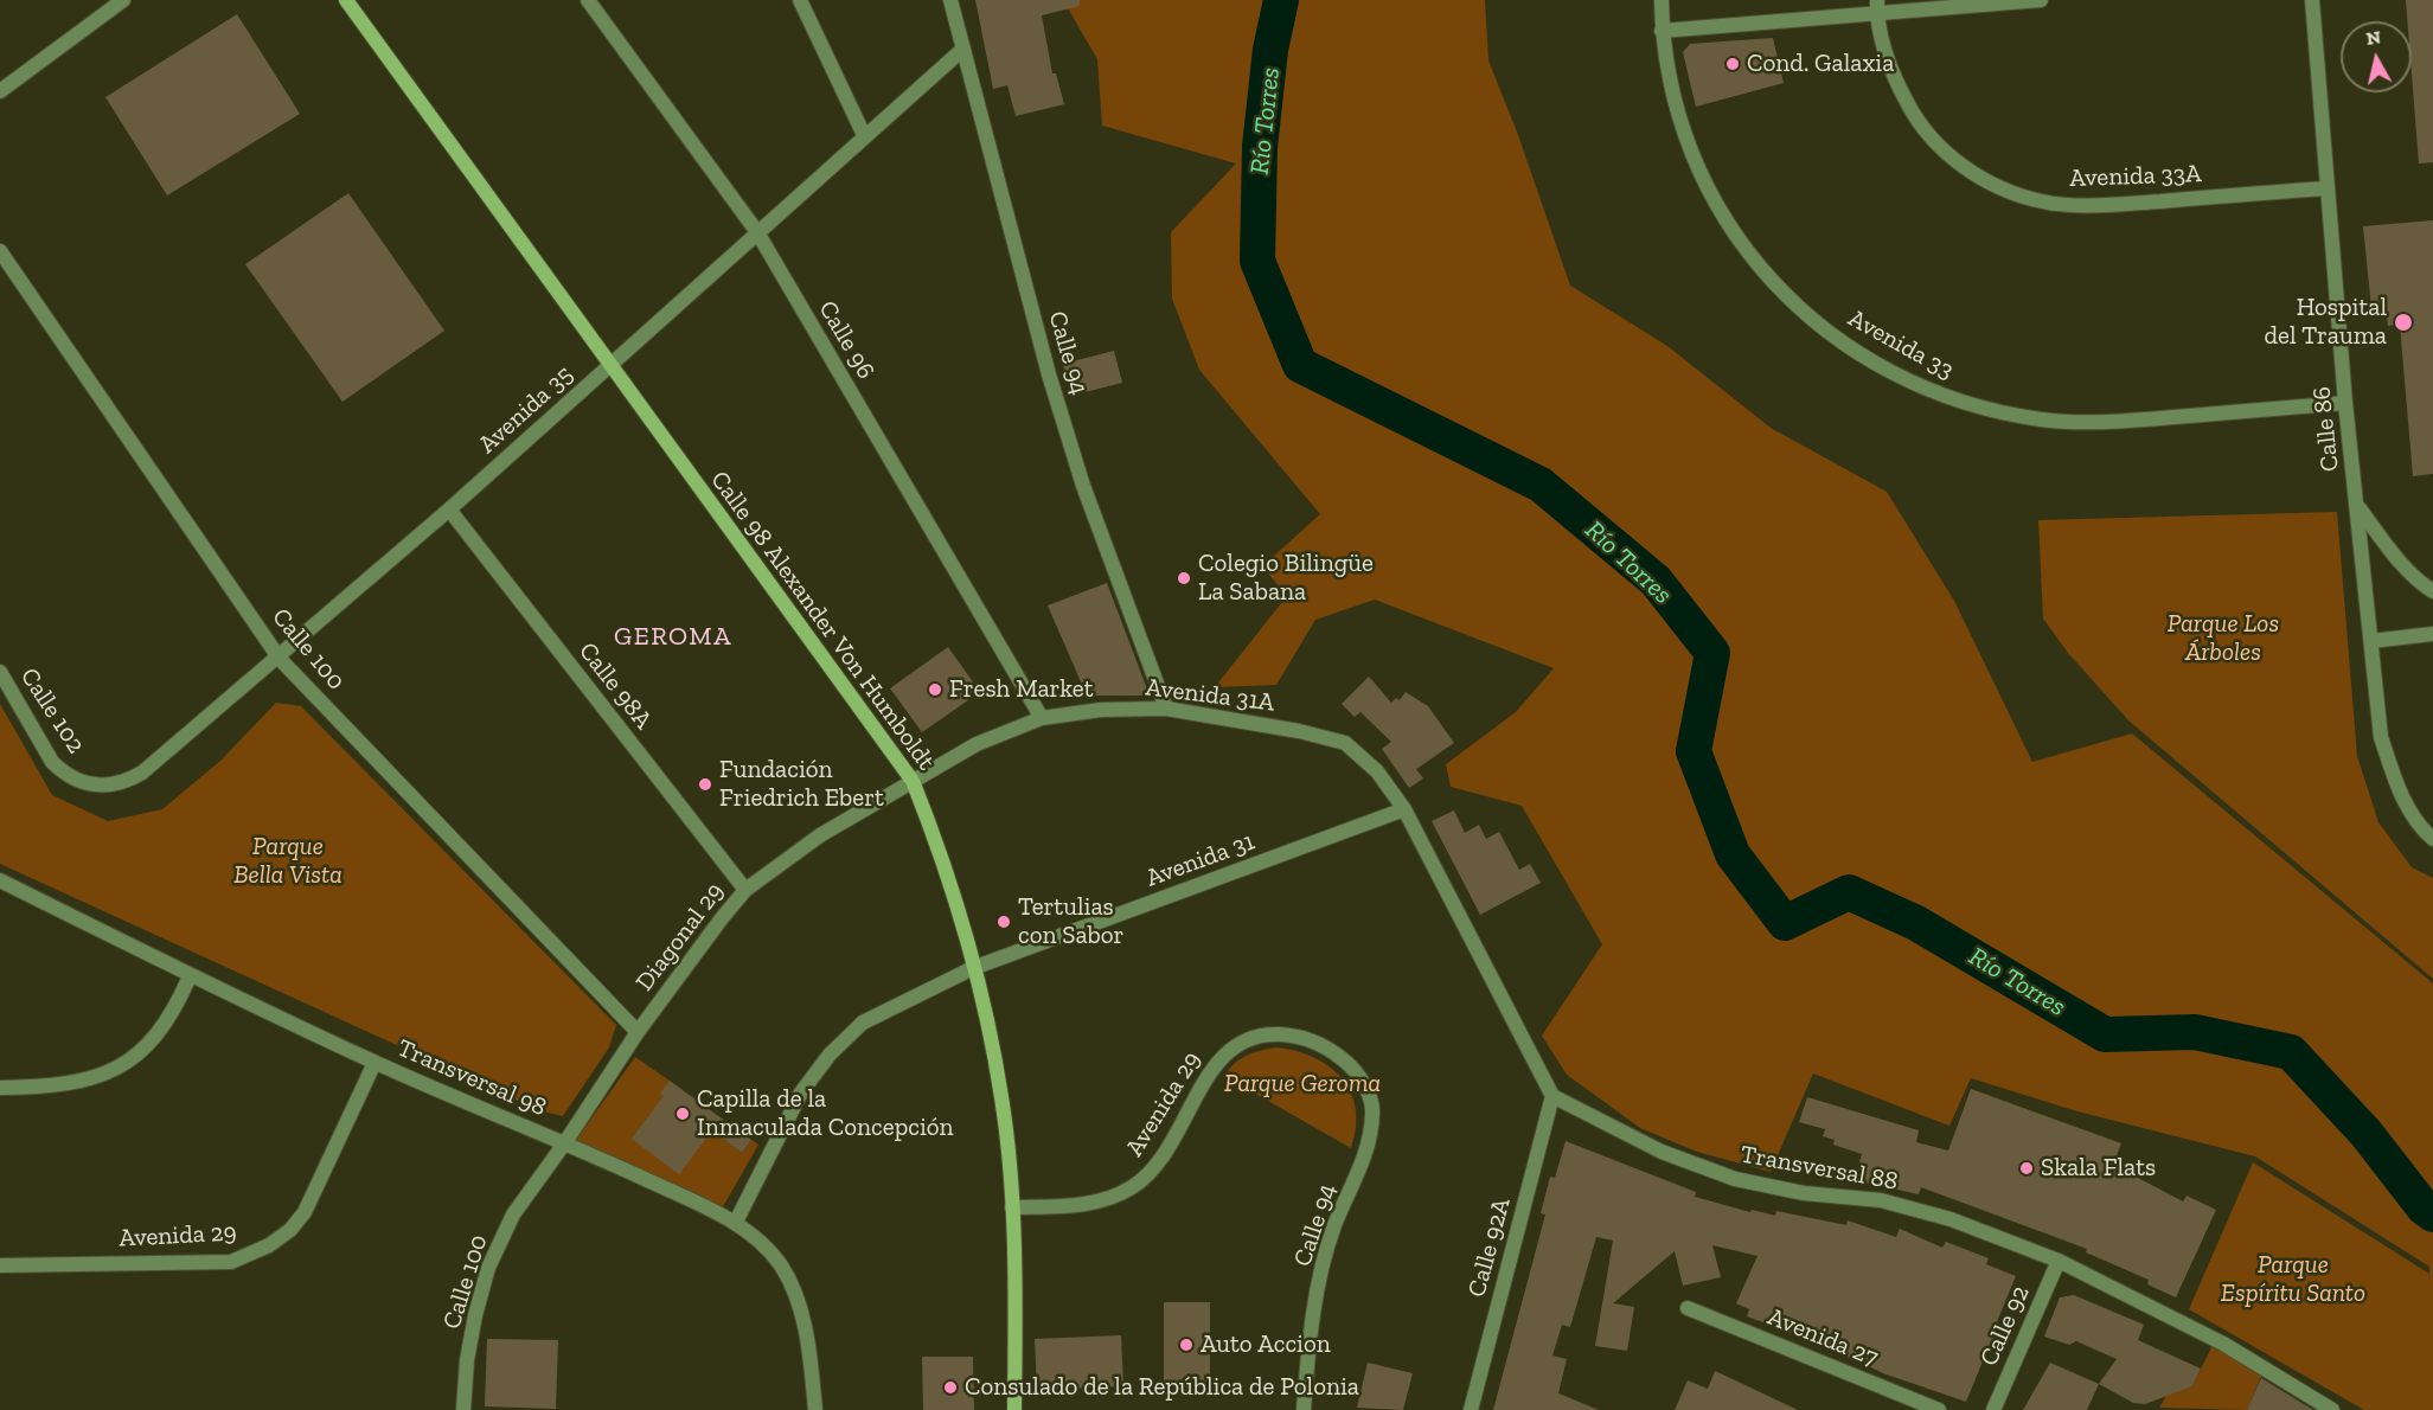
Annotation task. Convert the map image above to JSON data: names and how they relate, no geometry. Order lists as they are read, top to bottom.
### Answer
{
  "streets": {
    "street": [
      "Avenida 33A",
      "Calle 96",
      "Avenida 33",
      "Calle 94",
      "Avenida 35",
      "Calle 86",
      "Calle 98 Alexander Von Humboldt",
      "Calle 100",
      "Calle 98A",
      "Avenida 31A",
      "Calle 102",
      "Avenida 31",
      "Diagonal 29",
      "Transversal 98",
      "Avenida 29",
      "Transversal 88",
      "Calle 92A",
      "Calle 92",
      "Avenida 27"
    ]
  },
  "crossings": [
    ["Avenida 33A", "Calle 86"],
    ["Calle 96", "Avenida 35"],
    ["Calle 96", "Avenida 31A"],
    ["Avenida 33", "Calle 86"],
    ["Calle 94", "Avenida 35"],
    ["Calle 94", "Avenida 31A"],
    ["Calle 94", "Avenida 29"],
    ["Avenida 35", "Calle 98 Alexander Von Humboldt"],
    ["Avenida 35", "Calle 100"],
    ["Avenida 35", "Calle 98A"],
    ["Avenida 35", "Calle 102"],
    ["Calle 98 Alexander Von Humboldt", "Avenida 31A"],
    ["Calle 98 Alexander Von Humboldt", "Avenida 31"],
    ["Calle 98 Alexander Von Humboldt", "Diagonal 29"],
    ["Calle 98 Alexander Von Humboldt", "Avenida 29"],
    ["Calle 100", "Diagonal 29"],
    ["Calle 100", "Transversal 98"],
    ["Calle 98A", "Diagonal 29"],
    ["Avenida 31A", "Avenida 31"],
    ["Avenida 31A", "Diagonal 29"],
    ["Avenida 31", "Transversal 98"],
    ["Diagonal 29", "Transversal 98"],
    ["Transversal 98", "Avenida 29"],
    ["Transversal 88", "Calle 92A"],
    ["Transversal 88", "Calle 92"]
  ],
  "districts": ["GEROMA"],
  "water": ["Río Torres"],
  "parks": [
    "Parque Los Árboles",
    "Parque Bella Vista",
    "Parque Geroma",
    "Parque Espíritu Santo"
  ],
  "places": [
    "Cond. Galaxia",
    "Hospital del Trauma",
    "Colegio Bilingüe La Sabana",
    "Fresh Market",
    "Fundación Friedrich Ebert",
    "Tertulias con Sabor",
    "Capilla de la Inmaculada Concepción",
    "Skala Flats",
    "Auto Accion",
    "Consulado de la República de Polonia"
  ],
  "north": "top"
}
